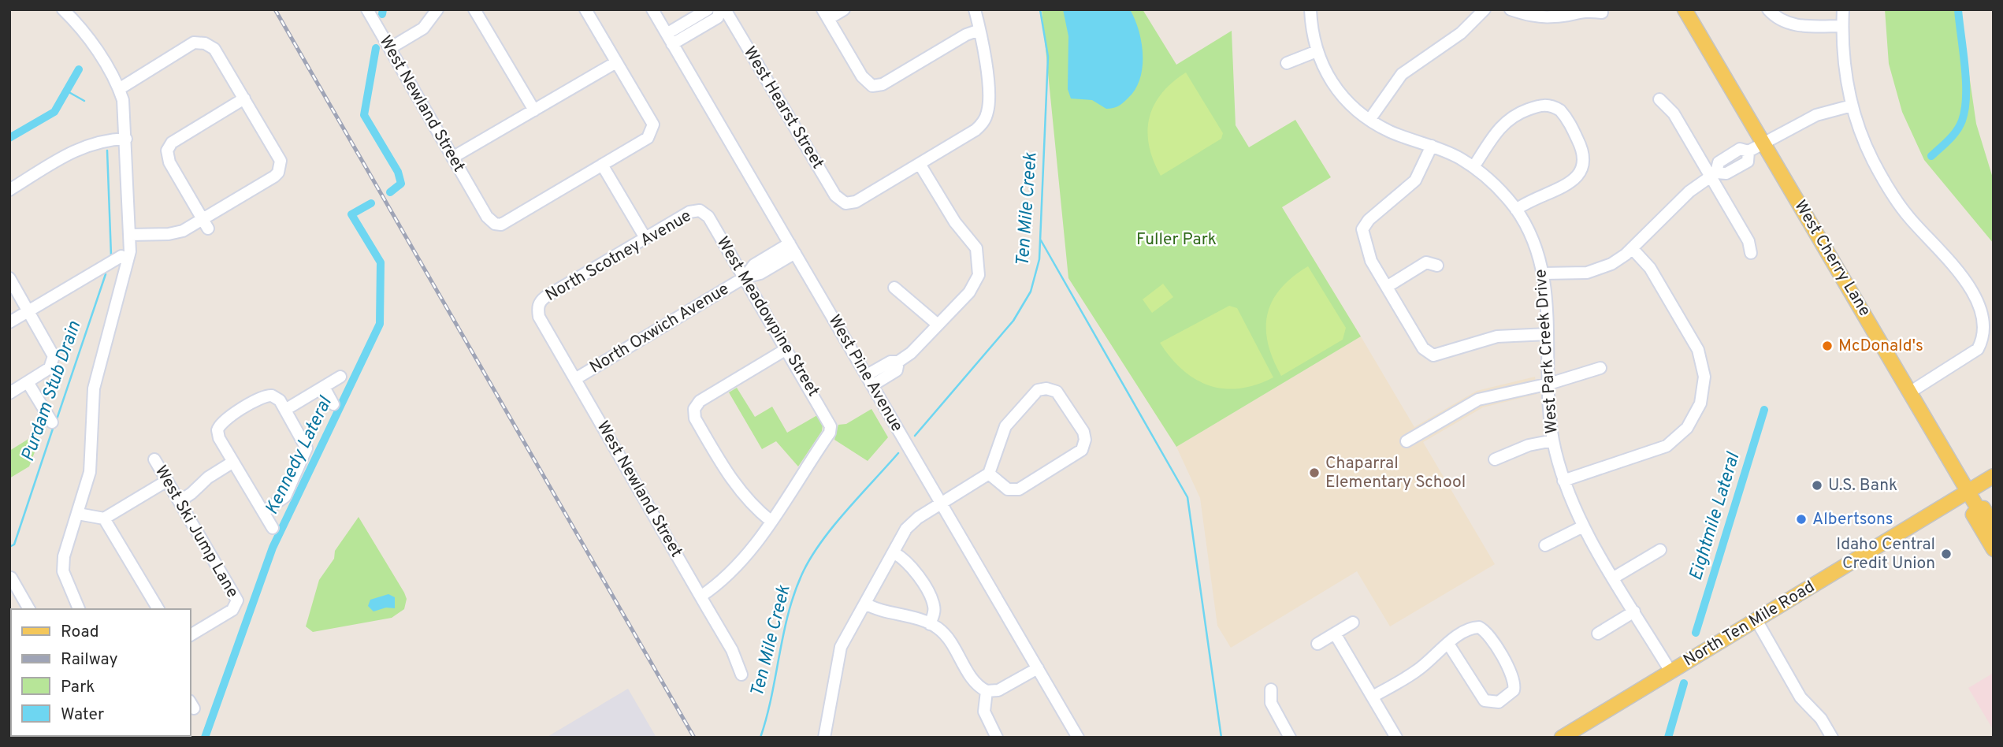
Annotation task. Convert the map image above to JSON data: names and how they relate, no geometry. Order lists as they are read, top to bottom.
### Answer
{
  "streets": {
    "main road": ["West Cherry Lane", "North Ten Mile Road"],
    "street": [
      "West Newland Street",
      "West Hearst Street",
      "North Scotney Avenue",
      "West Meadowpine Street",
      "North Oxwich Avenue",
      "West Park Creek Drive",
      "West Pine Avenue",
      "West Ski Jump Lane"
    ]
  },
  "crossings": [
    ["West Newland Street", "North Scotney Avenue"],
    ["West Newland Street", "North Oxwich Avenue"],
    ["North Scotney Avenue", "West Meadowpine Street"],
    ["West Cherry Lane", "North Ten Mile Road"],
    ["West Meadowpine Street", "North Oxwich Avenue"],
    ["North Oxwich Avenue", "West Pine Avenue"],
    ["West Park Creek Drive", "North Ten Mile Road"]
  ],
  "water": [
    "Ten Mile Creek",
    "Purdam Stub Drain",
    "Kennedy Lateral",
    "Eightmile Lateral"
  ],
  "parks": ["Fuller Park"],
  "places": [
    "McDonald's",
    "Chaparral Elementary School",
    "U.S. Bank",
    "Albertsons",
    "Idaho Central Credit Union"
  ],
  "legend": [
    "Road",
    "Railway",
    "Park",
    "Water"
  ]
}
